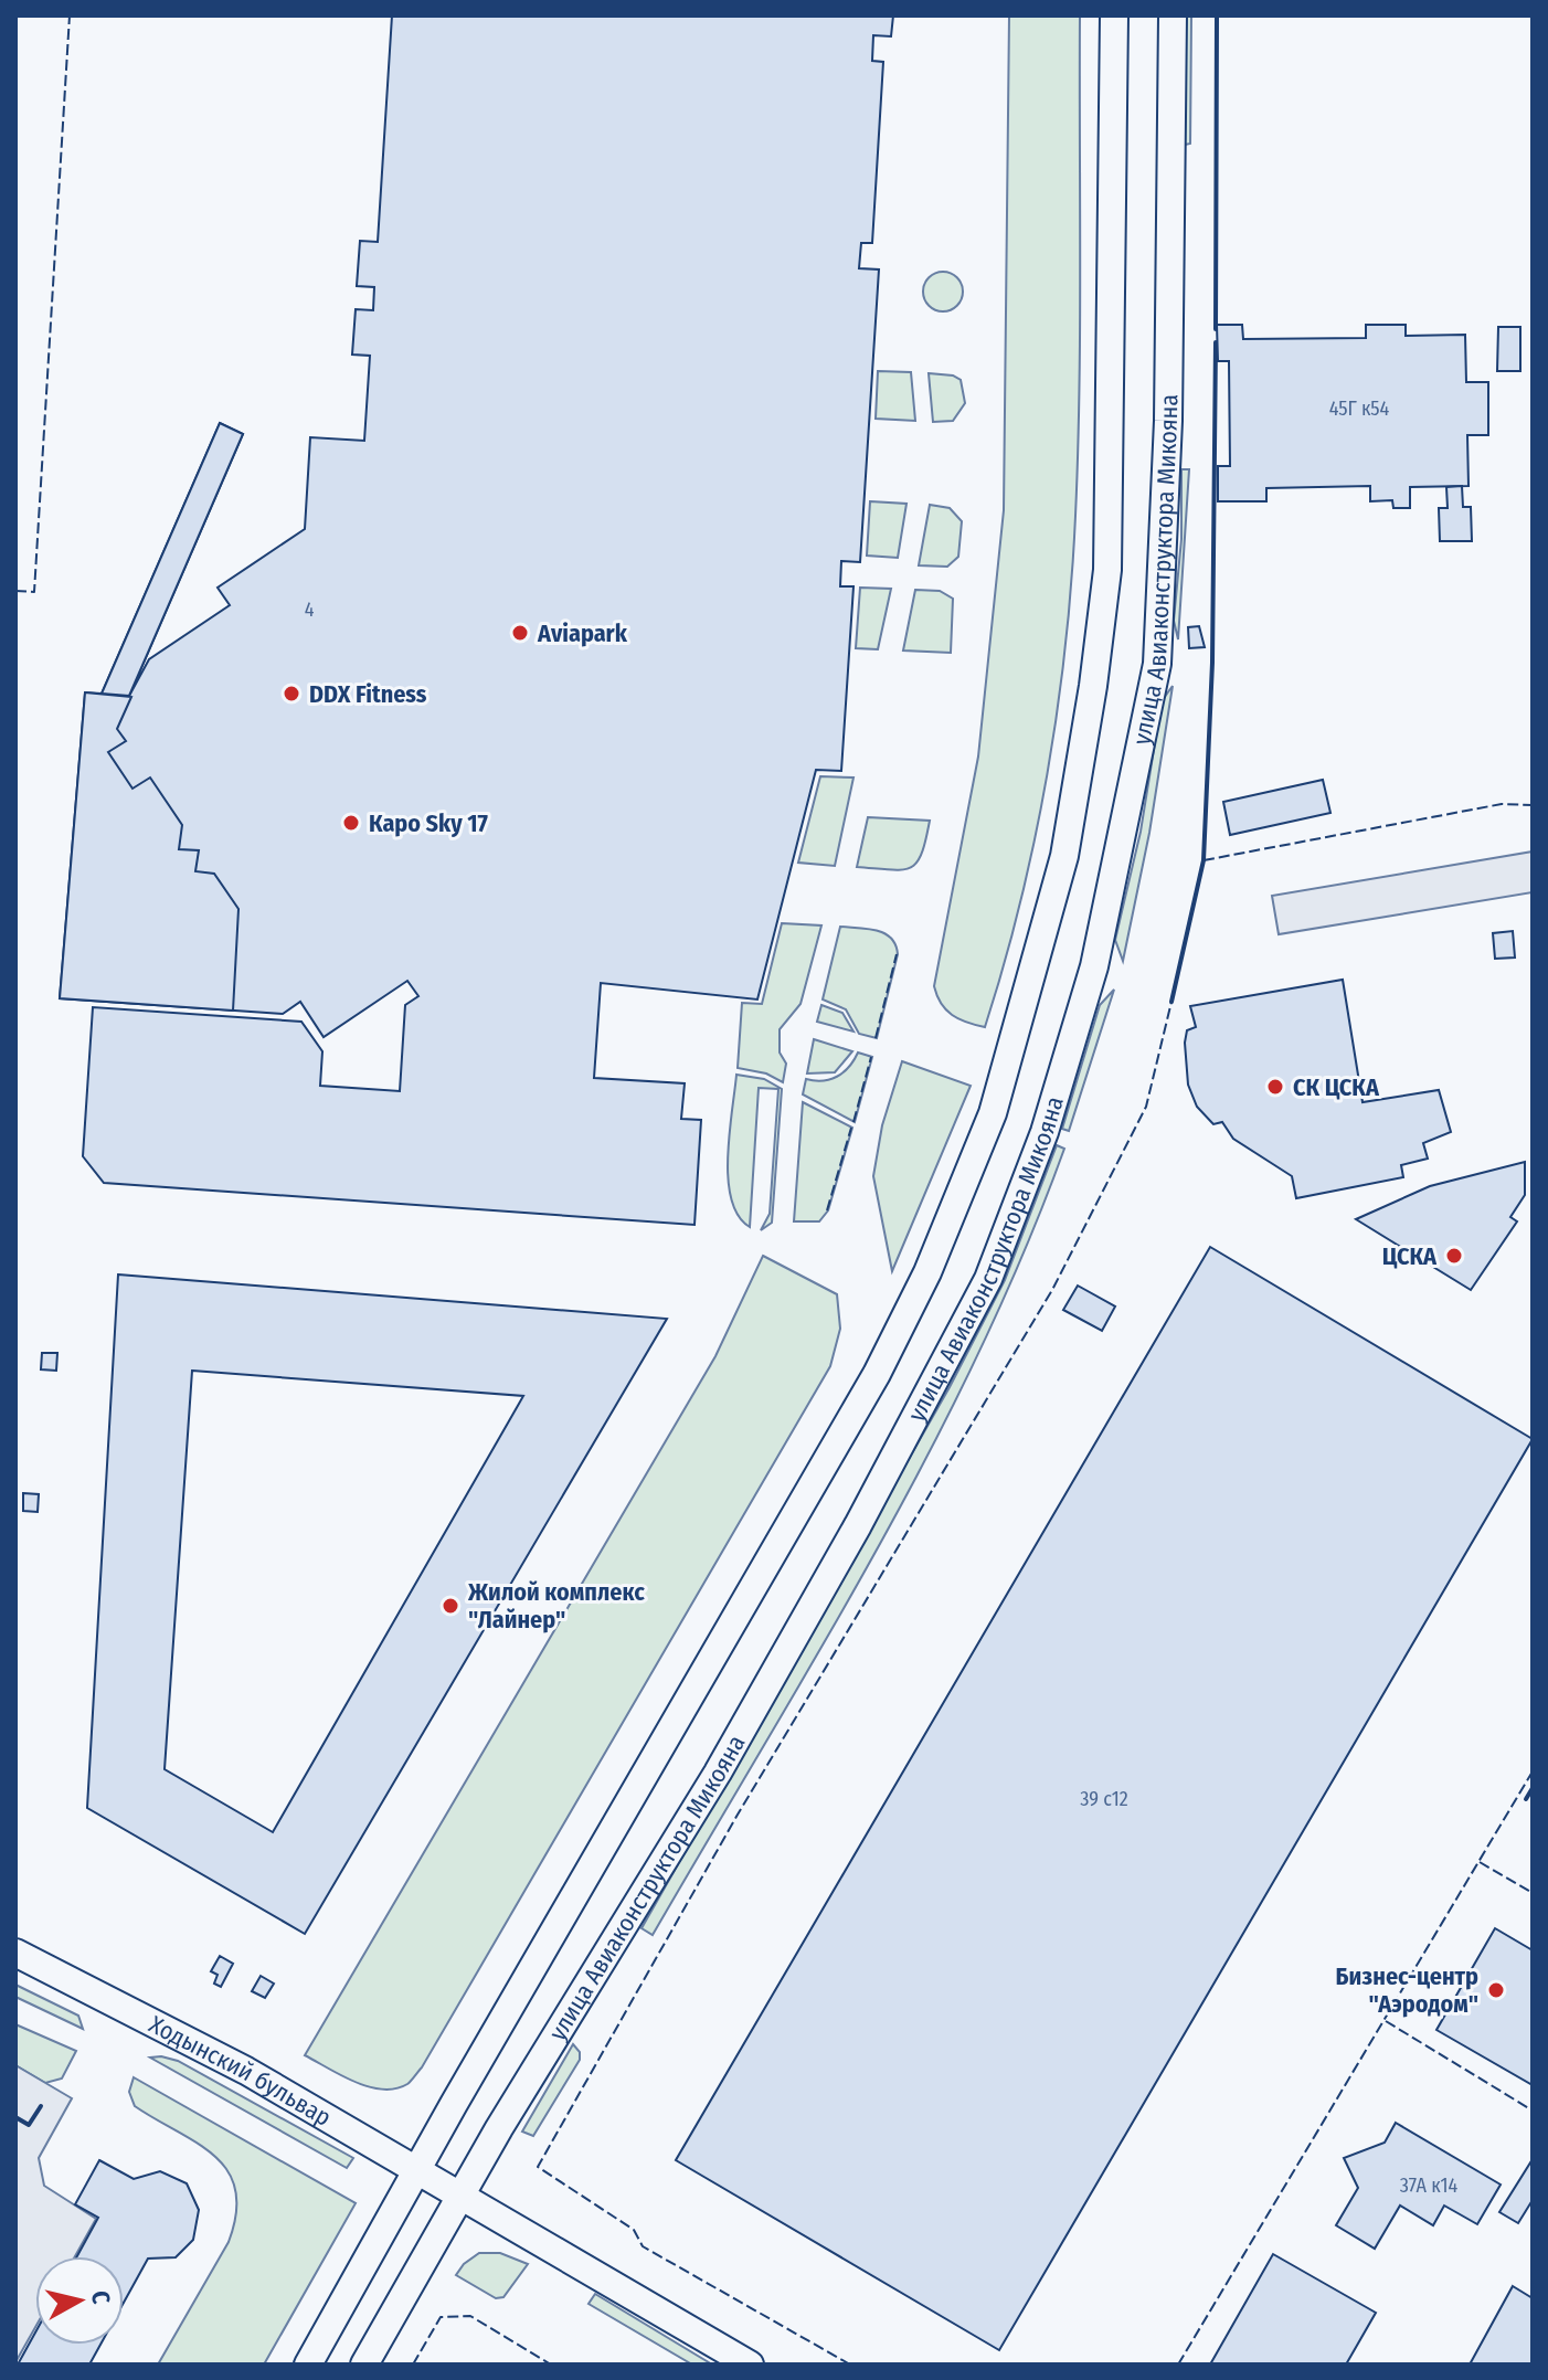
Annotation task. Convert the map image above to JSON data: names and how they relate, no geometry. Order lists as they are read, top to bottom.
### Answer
{
  "streets": {
    "street": ["улица Авиаконструктора Микояна", "Ходынский бульвар"]
  },
  "crossings": [
    ["улица Авиаконструктора Микояна", "Ходынский бульвар"]
  ],
  "places": [
    "Aviapark",
    "DDX Fitness",
    "Каро Sky 17",
    "СК ЦСКА",
    "ЦСКА",
    "Жилой комплекс \"Лайнер\"",
    "Бизнес-центр \"Аэродом\""
  ],
  "house_numbers": [
    "45Г к54",
    "4",
    "39 с12",
    "37А к14"
  ],
  "north": "right"
}
